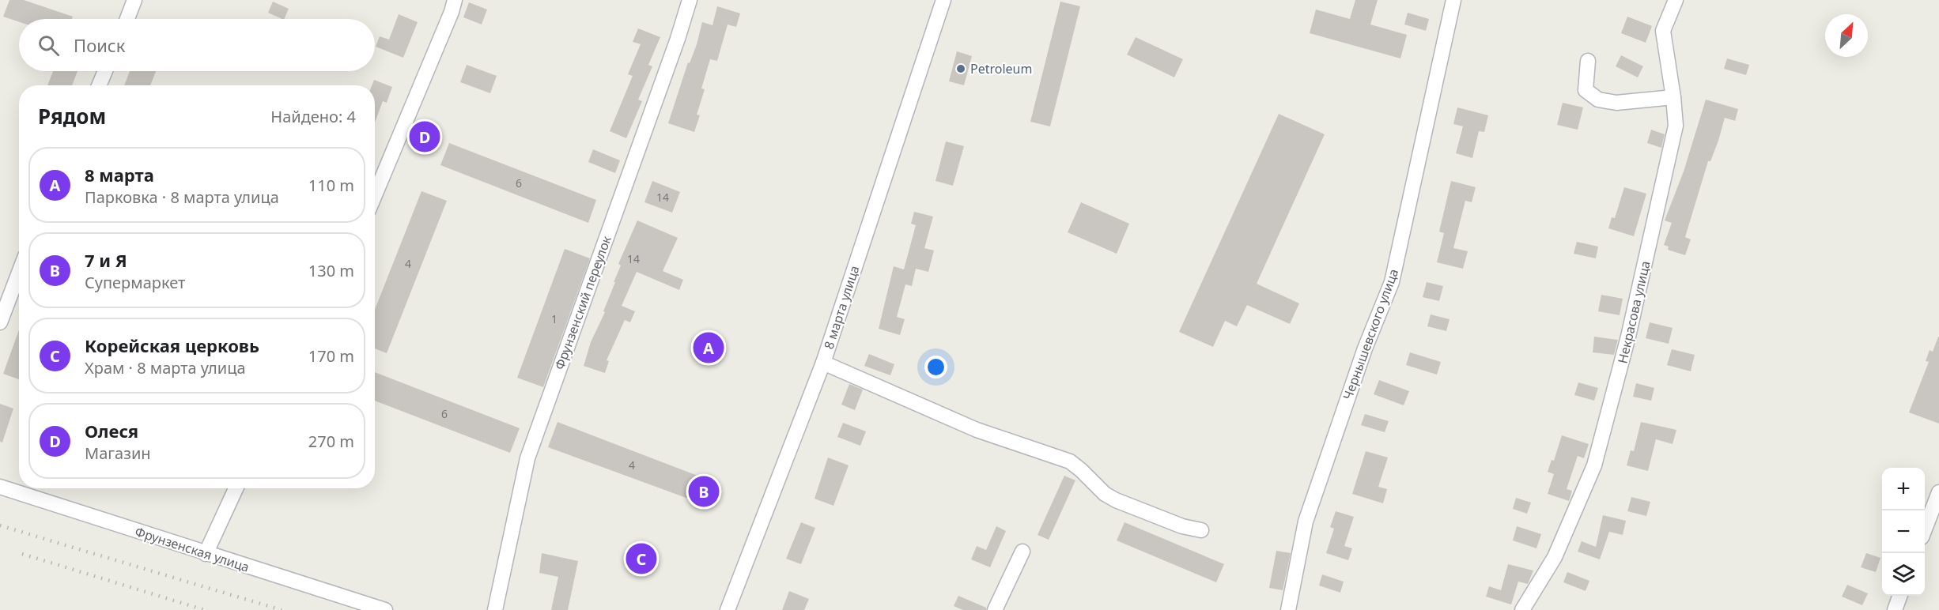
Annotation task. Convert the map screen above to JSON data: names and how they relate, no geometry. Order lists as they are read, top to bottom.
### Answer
{
  "streets": {
    "street": [
      "Фрунзенский переулок",
      "8 марта улица",
      "Некрасова улица",
      "Чернышевского улица",
      "Фрунзенская улица"
    ]
  },
  "places": ["Petroleum"],
  "house_numbers": [
    "6",
    "14",
    "14",
    "4",
    "1",
    "6",
    "4"
  ],
  "north": "top right",
  "page": {
    "search": "Поиск",
    "heading": ["Рядом", "Найдено: 4"],
    "pins": [
      "D",
      "A",
      "B",
      "C"
    ],
    "list": [
      {
        "mark": "A",
        "name": "8 марта",
        "note": "Парковка · 8 марта улица",
        "value": "110 m"
      },
      {
        "mark": "B",
        "name": "7 и Я",
        "note": "Супермаркет",
        "value": "130 m"
      },
      {
        "mark": "C",
        "name": "Корейская церковь",
        "note": "Храм · 8 марта улица",
        "value": "170 m"
      },
      {
        "mark": "D",
        "name": "Олеся",
        "note": "Магазин",
        "value": "270 m"
      }
    ],
    "map_buttons": ["+", "−"]
  }
}
